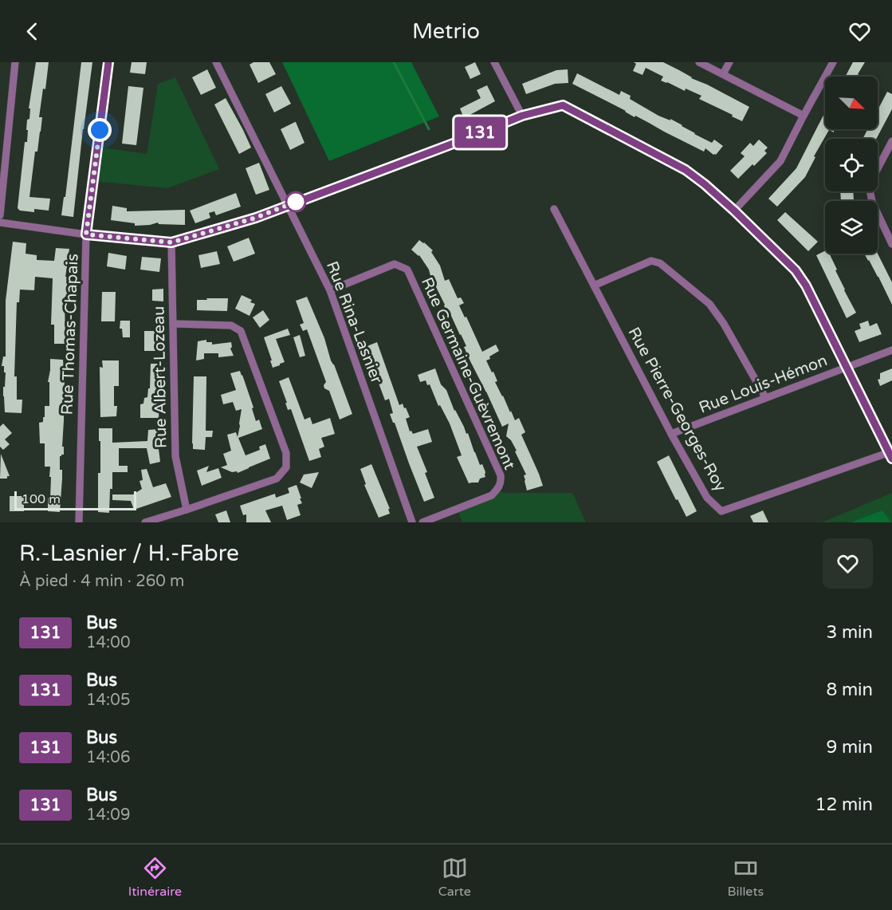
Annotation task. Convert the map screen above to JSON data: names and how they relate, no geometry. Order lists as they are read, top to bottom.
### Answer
{
  "streets": {
    "street": [
      "Rue Rina-Lasnier",
      "Rue Thomas-Chapais",
      "Rue Germaine-Guèvremont",
      "Rue Albert-Lozeau",
      "Rue Louis-Hémon",
      "Rue Pierre-Georges-Roy"
    ]
  },
  "crossings": [
    ["Rue Rina-Lasnier", "Rue Germaine-Guèvremont"],
    ["Rue Louis-Hémon", "Rue Pierre-Georges-Roy"]
  ],
  "lines": ["bus line 131"],
  "scale_bar": "100 m",
  "north": "bottom right",
  "page": {
    "header": "Metrio",
    "on_map": "131",
    "scale": "100 m",
    "heading": ["R.-Lasnier / H.-Fabre", "À pied · 4 min · 260 m"],
    "list": [
      {
        "mark": "131",
        "name": "Bus",
        "note": "14:00",
        "value": "3 min"
      },
      {
        "mark": "131",
        "name": "Bus",
        "note": "14:05",
        "value": "8 min"
      },
      {
        "mark": "131",
        "name": "Bus",
        "note": "14:06",
        "value": "9 min"
      },
      {
        "mark": "131",
        "name": "Bus",
        "note": "14:09",
        "value": "12 min"
      }
    ],
    "tabs": ["Itinéraire", "Carte", "Billets"]
  }
}
